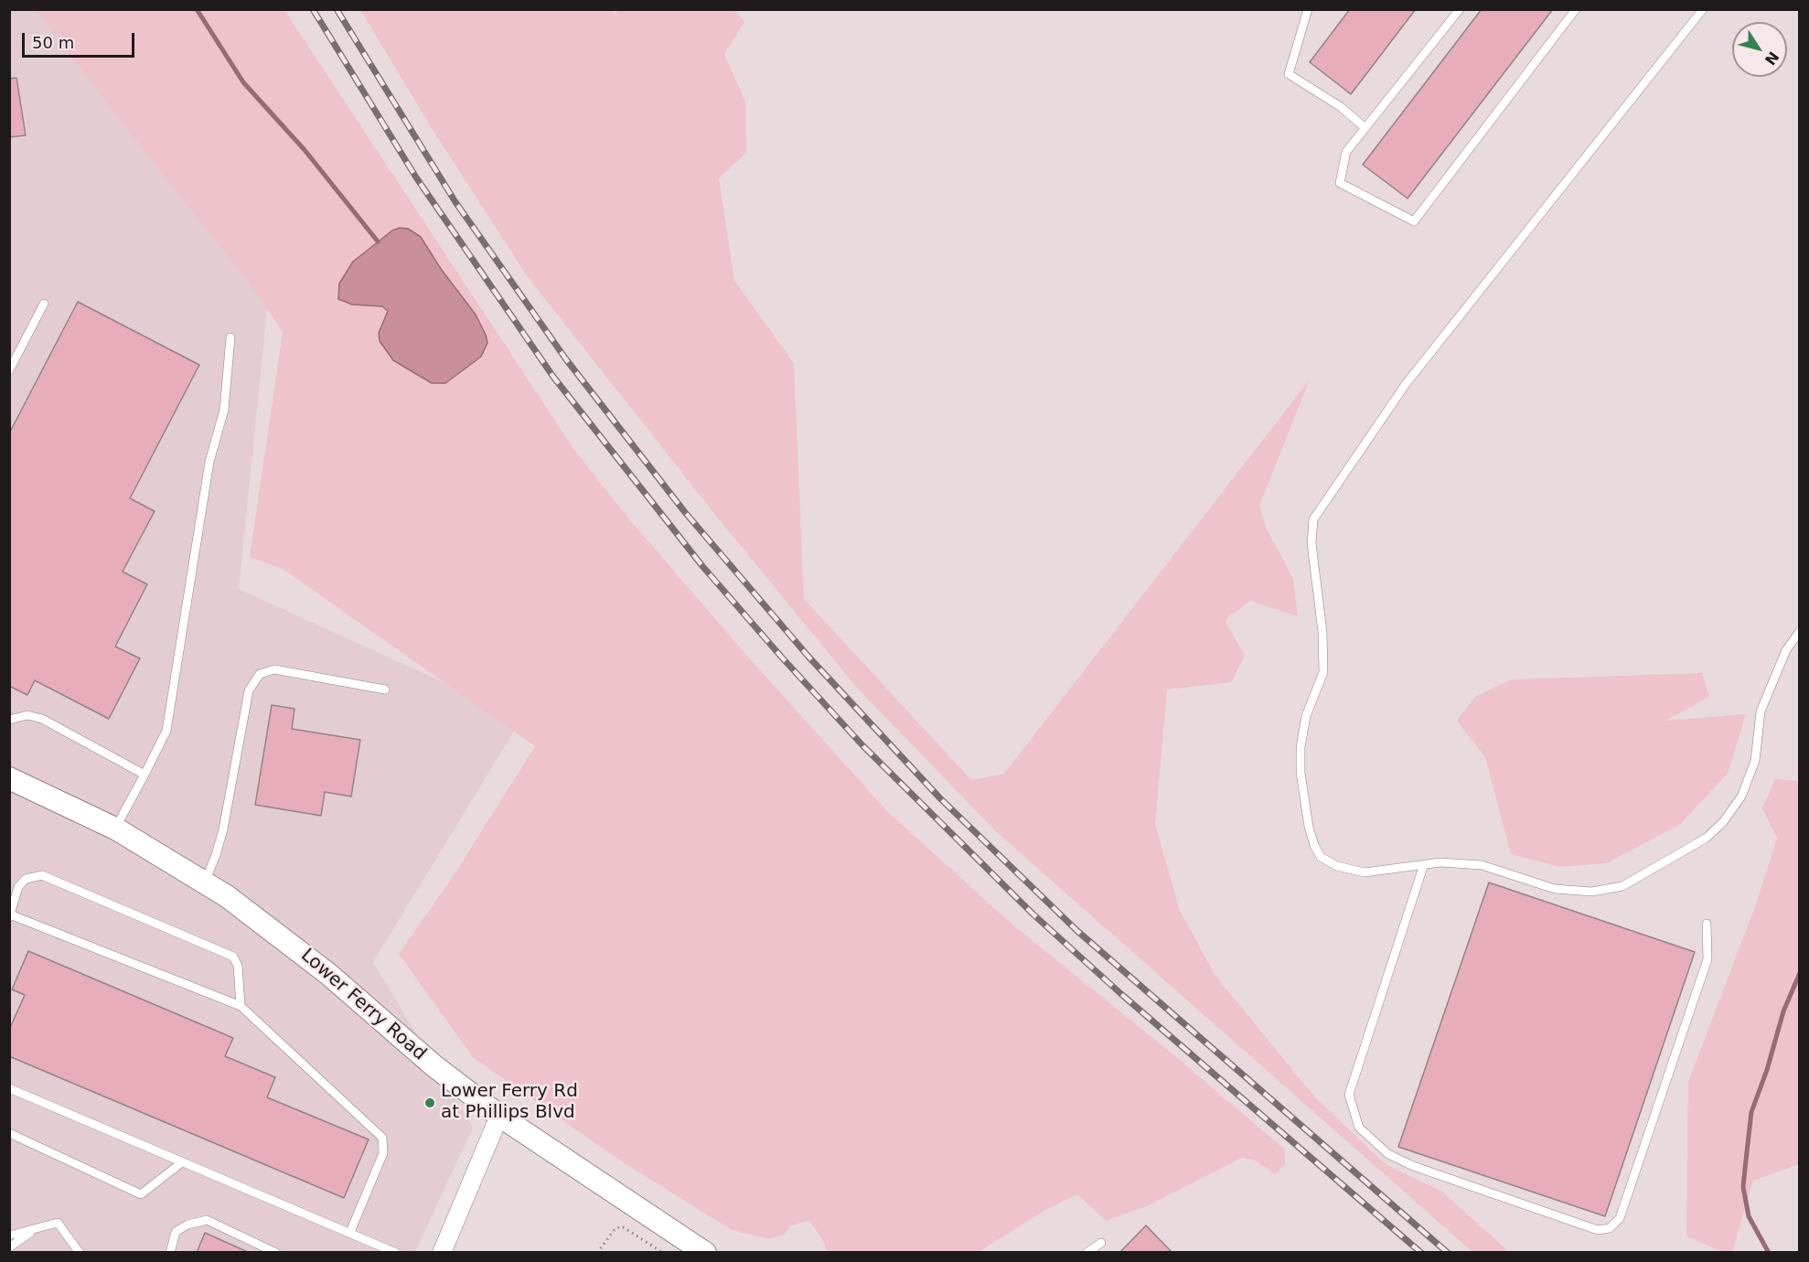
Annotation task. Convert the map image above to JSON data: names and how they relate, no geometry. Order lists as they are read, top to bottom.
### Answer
{
  "streets": {
    "street": ["Lower Ferry Road"]
  },
  "places": ["Lower Ferry Rd at Phillips Blvd"],
  "scale_bar": "50 m",
  "north": "bottom right"
}
